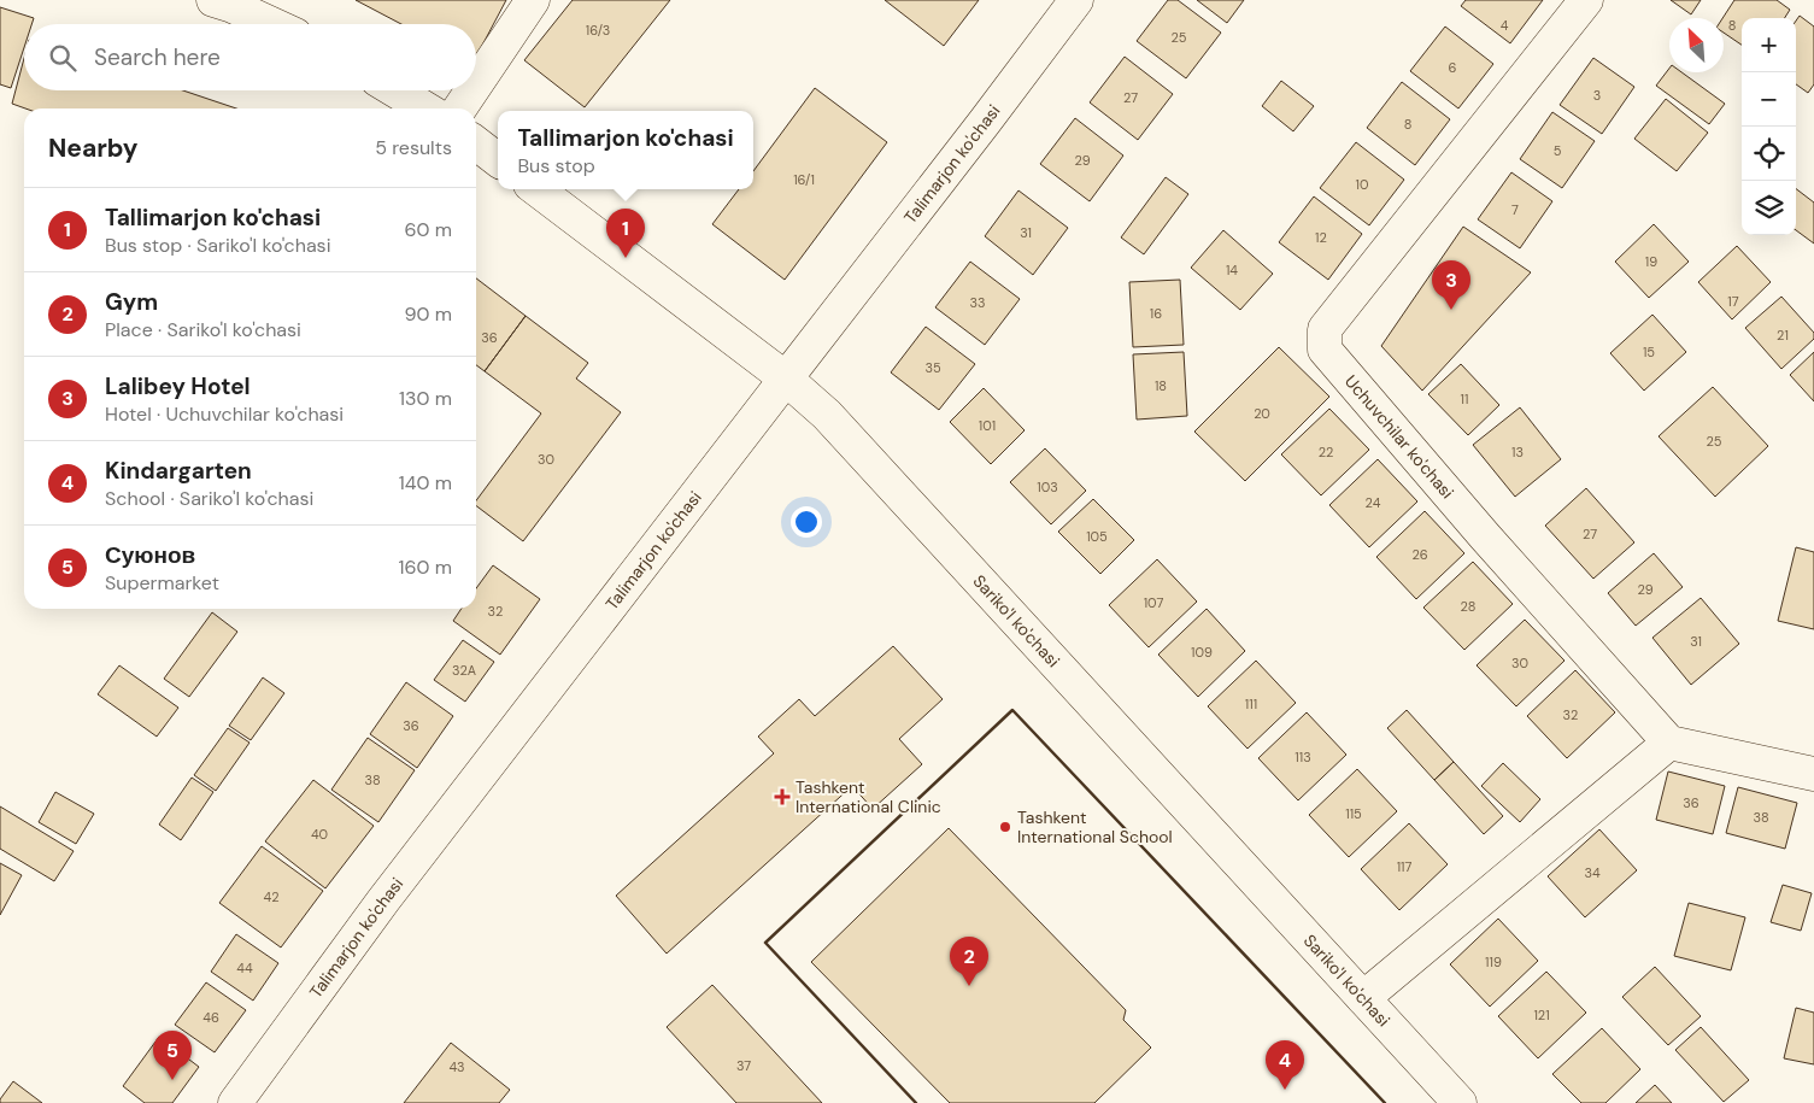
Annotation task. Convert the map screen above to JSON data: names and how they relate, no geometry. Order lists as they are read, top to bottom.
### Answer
{
  "streets": {
    "street": ["Talimarjon ko'chasi", "Uchuvchilar ko'chasi", "Sariko'l ko'chasi"]
  },
  "crossings": [
    ["Talimarjon ko'chasi", "Sariko'l ko'chasi"]
  ],
  "places": {
    "health": ["Tashkent International Clinic"],
    "other": ["Tashkent International School"]
  },
  "house_numbers": [
    "4",
    "8",
    "16/3",
    "25",
    "6",
    "3",
    "27",
    "8",
    "5",
    "29",
    "16/1",
    "10",
    "7",
    "31",
    "12",
    "19",
    "14",
    "17",
    "33",
    "16",
    "21",
    "36",
    "15",
    "35",
    "18",
    "11",
    "20",
    "101",
    "25",
    "22",
    "13",
    "30",
    "103",
    "24",
    "27",
    "105",
    "26",
    "29",
    "107",
    "28",
    "32",
    "31",
    "109",
    "30",
    "32A",
    "111",
    "32",
    "36",
    "113",
    "38",
    "36",
    "115",
    "38",
    "40",
    "117",
    "34",
    "42",
    "119",
    "44",
    "121",
    "46",
    "37",
    "43"
  ],
  "north": "top left",
  "page": {
    "map_buttons": ["+", "−"],
    "search": "Search here",
    "heading": ["Nearby", "5 results"],
    "popup": ["Tallimarjon ko'chasi", "Bus stop"],
    "list": [
      {
        "mark": "1",
        "name": "Tallimarjon ko'chasi",
        "note": "Bus stop · Sariko'l ko'chasi",
        "value": "60 m"
      },
      {
        "mark": "2",
        "name": "Gym",
        "note": "Place · Sariko'l ko'chasi",
        "value": "90 m"
      },
      {
        "mark": "3",
        "name": "Lalibey Hotel",
        "note": "Hotel · Uchuvchilar ko'chasi",
        "value": "130 m"
      },
      {
        "mark": "4",
        "name": "Kindargarten",
        "note": "School · Sariko'l ko'chasi",
        "value": "140 m"
      },
      {
        "mark": "5",
        "name": "Суюнов",
        "note": "Supermarket",
        "value": "160 m"
      }
    ],
    "pins": [
      "1",
      "3",
      "2",
      "5",
      "4"
    ]
  }
}
